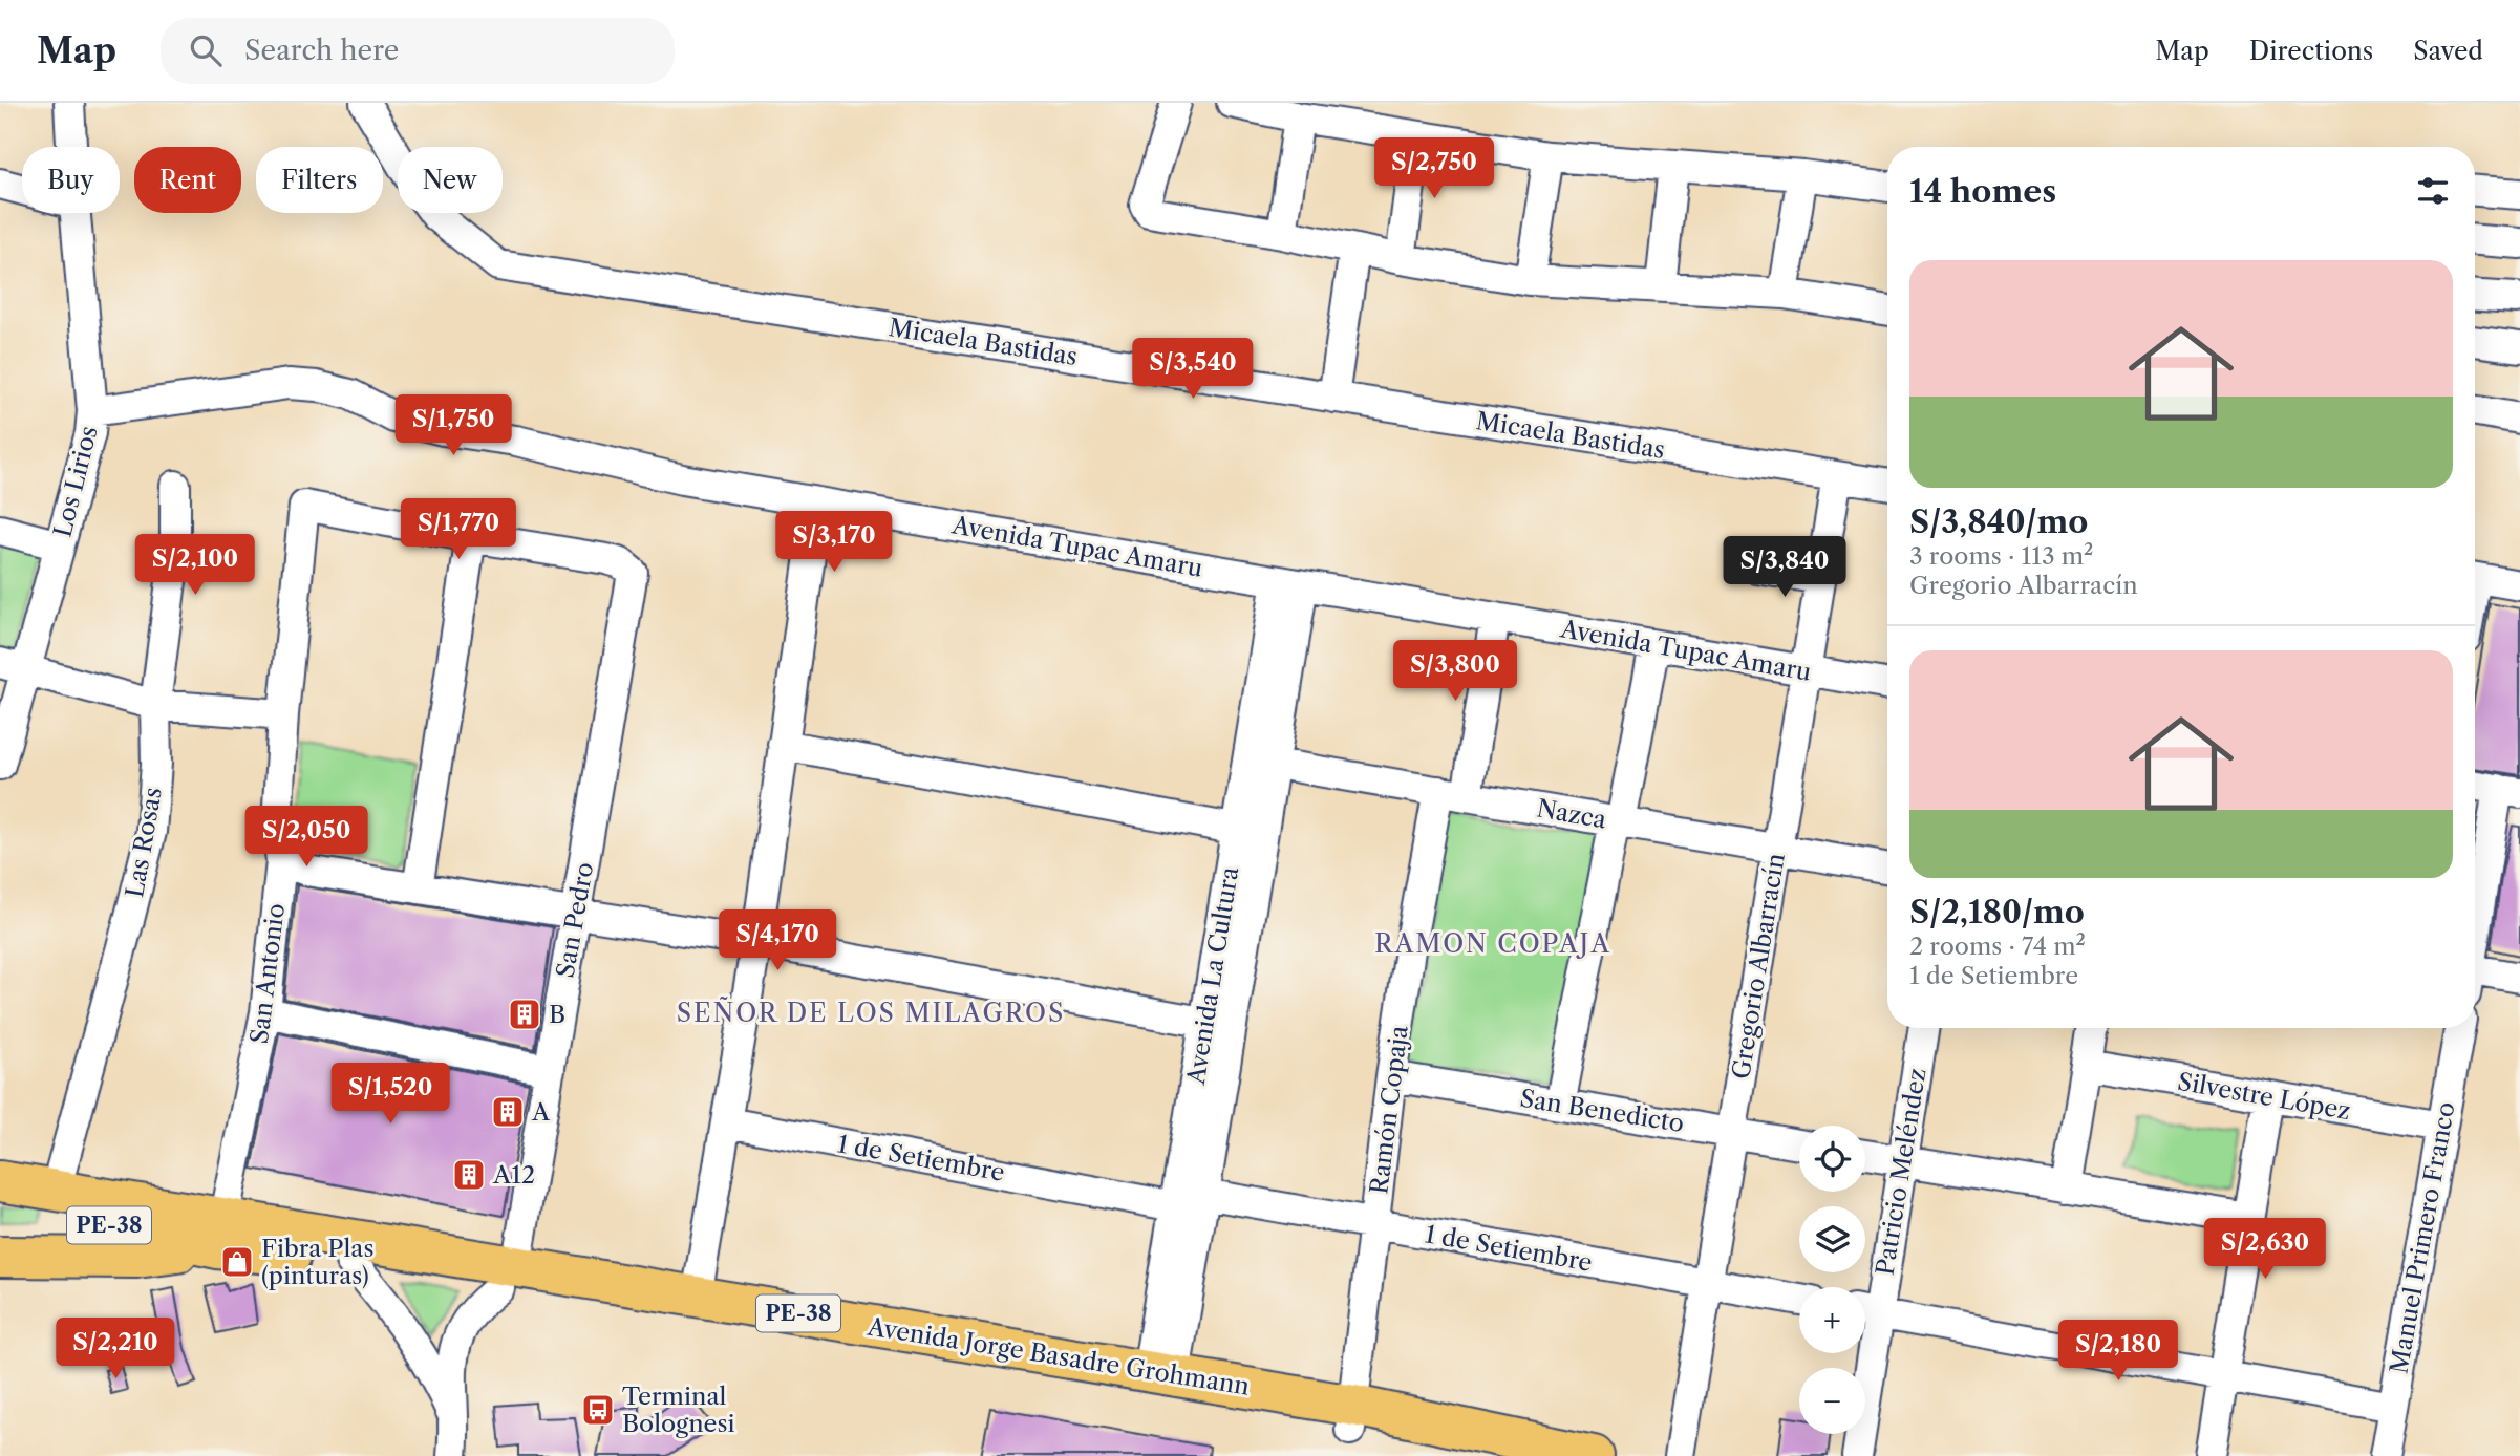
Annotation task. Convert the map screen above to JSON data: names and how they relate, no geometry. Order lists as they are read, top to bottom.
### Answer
{
  "streets": {
    "highway": ["PE-38", "Avenida Jorge Basadre Grohmann"],
    "street": [
      "Micaela Bastidas",
      "Los Lirios",
      "Avenida Tupac Amaru",
      "Nazca",
      "Las Rosas",
      "San Pedro",
      "Gregorio Albarracín",
      "San Antonio",
      "Avenida La Cultura",
      "Silvestre López",
      "Ramón Copaja",
      "San Benedicto",
      "1 de Setiembre",
      "Patricio Meléndez",
      "Manuel Primero Franco"
    ]
  },
  "crossings": [
    ["Micaela Bastidas", "Gregorio Albarracín"],
    ["Los Lirios", "Avenida Tupac Amaru"],
    ["Avenida Tupac Amaru", "Gregorio Albarracín"],
    ["Avenida Tupac Amaru", "Avenida La Cultura"],
    ["Avenida Tupac Amaru", "Ramón Copaja"],
    ["Nazca", "Gregorio Albarracín"],
    ["Nazca", "Avenida La Cultura"],
    ["Nazca", "Ramón Copaja"],
    ["Las Rosas", "Avenida Jorge Basadre Grohmann"],
    ["San Pedro", "San Antonio"],
    ["San Pedro", "Avenida Jorge Basadre Grohmann"],
    ["Gregorio Albarracín", "San Benedicto"],
    ["Gregorio Albarracín", "1 de Setiembre"],
    ["San Antonio", "Avenida Jorge Basadre Grohmann"],
    ["Avenida La Cultura", "1 de Setiembre"],
    ["Avenida La Cultura", "Avenida Jorge Basadre Grohmann"],
    ["Silvestre López", "Manuel Primero Franco"],
    ["Ramón Copaja", "San Benedicto"],
    ["Ramón Copaja", "1 de Setiembre"],
    ["Ramón Copaja", "Avenida Jorge Basadre Grohmann"]
  ],
  "districts": ["RAMON COPAJA", "SEÑOR DE LOS MILAGROS"],
  "places": {
    "building": ["B", "A", "A12"],
    "shop": ["Fibra Plas (pinturas)"],
    "bus stop": ["Terminal Bolognesi"]
  },
  "page": {
    "header": "Map",
    "search": "Search here",
    "nav": ["Map", "Directions", "Saved"],
    "price": [
      "S/2,750",
      "S/3,540",
      "S/1,750",
      "S/1,770",
      "S/3,170",
      "S/2,100",
      "S/3,840",
      "S/3,800",
      "S/2,050",
      "S/4,170",
      "S/1,520",
      "S/2,630",
      "S/2,210",
      "S/2,180"
    ],
    "chip": [
      "Buy",
      "Rent",
      "Filters",
      "New"
    ],
    "heading": "14 homes",
    "list": [
      {
        "name": "S/3,840/mo",
        "note": "3 rooms · 113 m² · Gregorio Albarracín"
      },
      {
        "name": "S/2,180/mo",
        "note": "2 rooms · 74 m² · 1 de Setiembre"
      }
    ],
    "map_buttons": ["+", "−"]
  }
}
